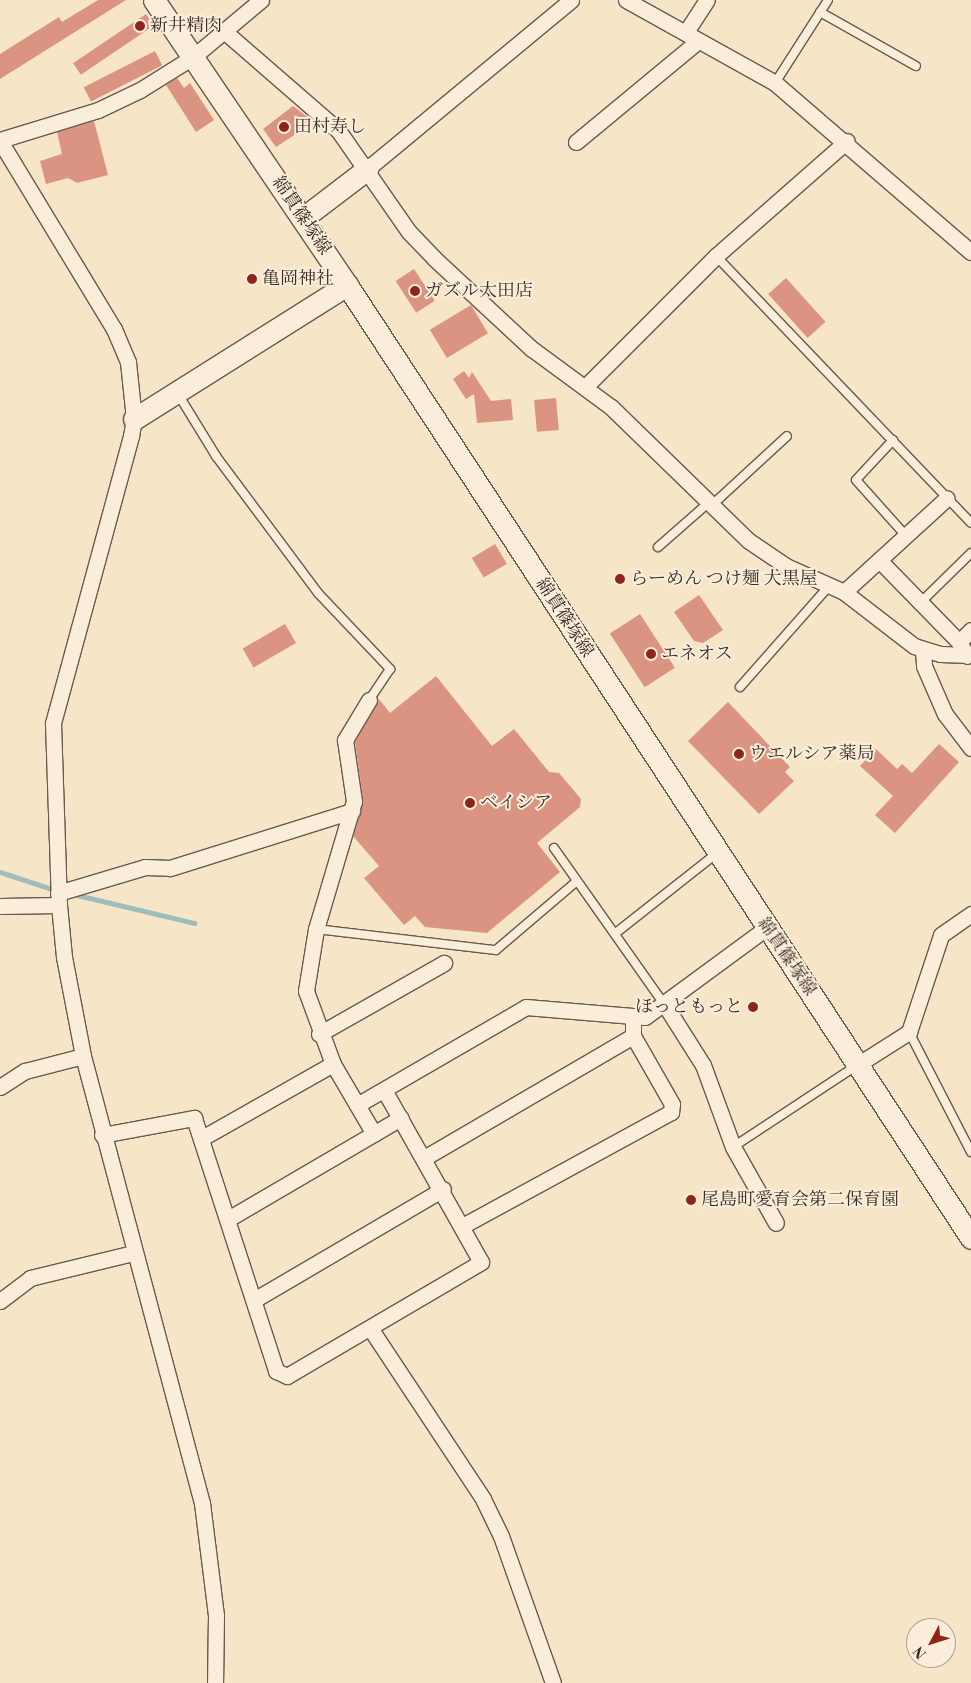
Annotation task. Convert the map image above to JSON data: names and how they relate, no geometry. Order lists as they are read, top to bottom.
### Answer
{
  "streets": {
    "main road": ["綿貫篠塚線"]
  },
  "places": [
    "新井精肉",
    "田村寿し",
    "亀岡神社",
    "ガズル太田店",
    "らーめん つけ麺 大黒屋",
    "エネオス",
    "ウエルシア薬局",
    "ベイシア",
    "ほっともっと",
    "尾島町愛育会第二保育園"
  ],
  "north": "bottom left"
}
